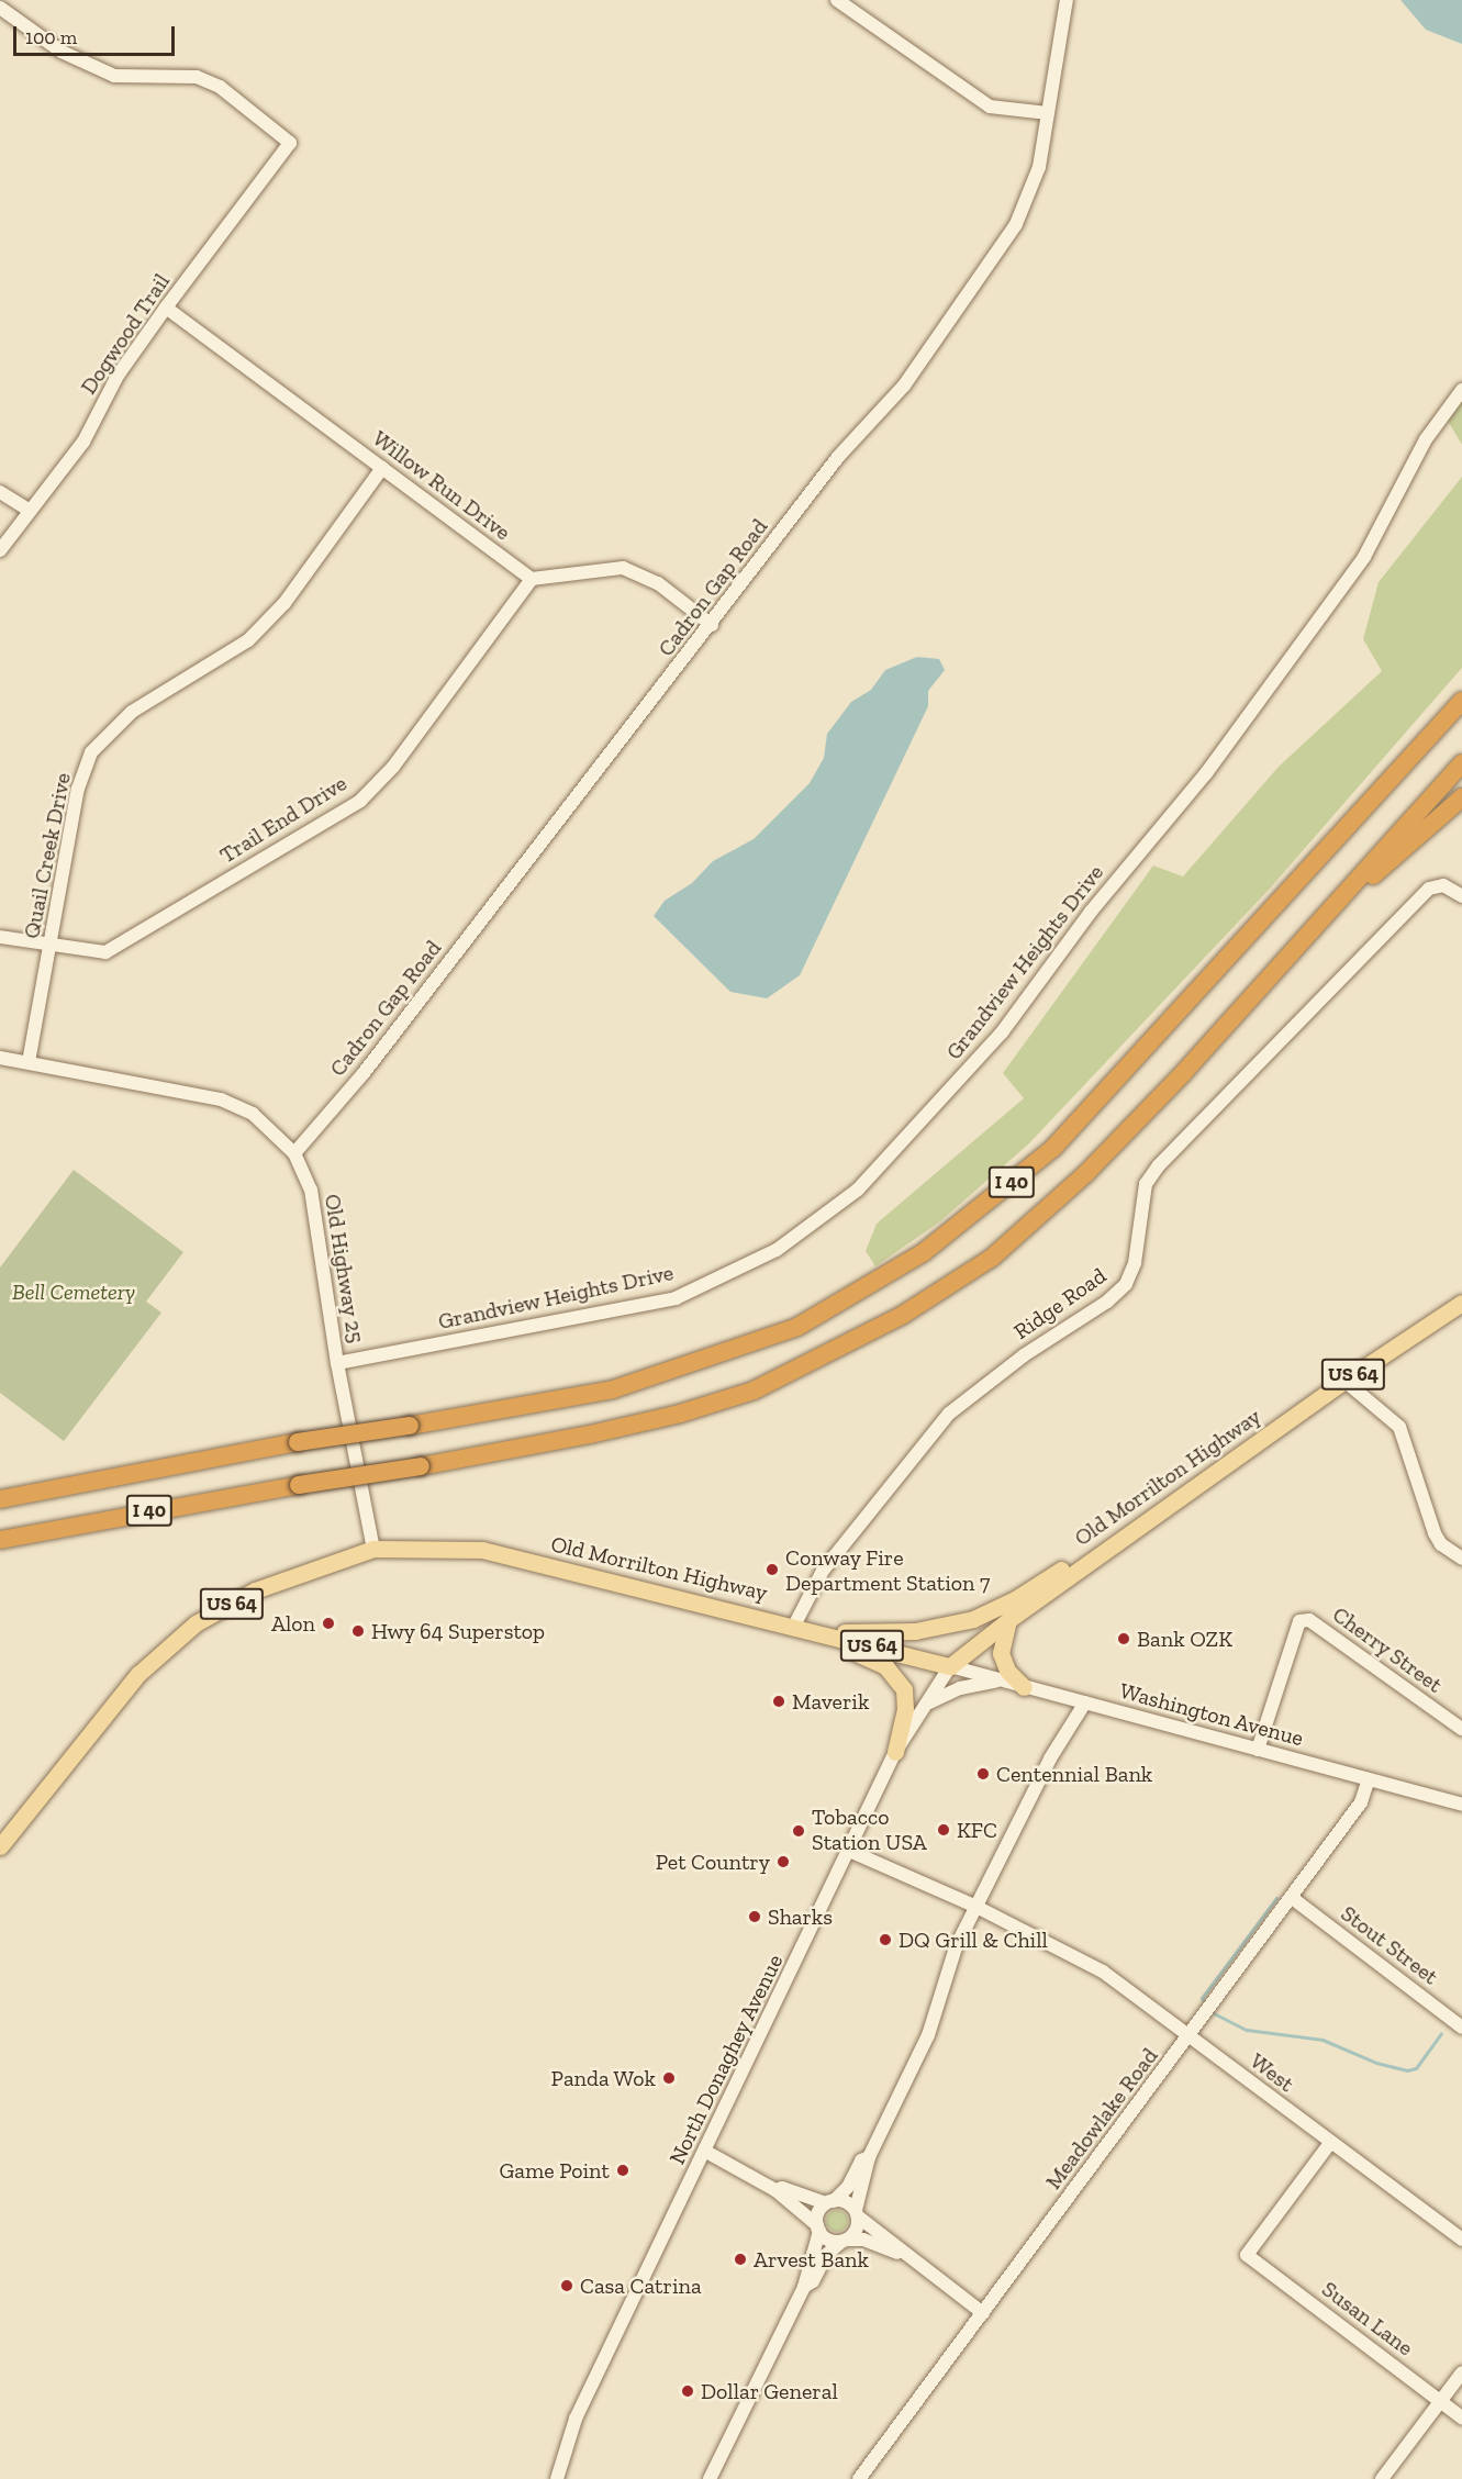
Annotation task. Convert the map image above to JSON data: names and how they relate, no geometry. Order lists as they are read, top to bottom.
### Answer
{
  "streets": {
    "highway": ["I 40"],
    "main road": ["US 64", "Old Morrilton Highway"],
    "street": [
      "Dogwood Trail",
      "Willow Run Drive",
      "Cadron Gap Road",
      "Trail End Drive",
      "Quail Creek Drive",
      "Grandview Heights Drive",
      "Old Highway 25",
      "Ridge Road",
      "Cherry Street",
      "Washington Avenue",
      "Stout Street",
      "North Donaghey Avenue",
      "West",
      "Meadowlake Road",
      "Susan Lane"
    ]
  },
  "crossings": [
    ["Dogwood Trail", "Willow Run Drive"],
    ["Willow Run Drive", "Trail End Drive"],
    ["Willow Run Drive", "Quail Creek Drive"],
    ["Cadron Gap Road", "Old Highway 25"],
    ["Trail End Drive", "Quail Creek Drive"],
    ["Quail Creek Drive", "Old Highway 25"],
    ["Grandview Heights Drive", "Old Highway 25"],
    ["Old Highway 25", "Old Morrilton Highway"],
    ["Ridge Road", "Old Morrilton Highway"],
    ["Old Morrilton Highway", "Washington Avenue"],
    ["Old Morrilton Highway", "North Donaghey Avenue"],
    ["Cherry Street", "Washington Avenue"],
    ["Washington Avenue", "North Donaghey Avenue"],
    ["Washington Avenue", "Meadowlake Road"],
    ["Stout Street", "Meadowlake Road"],
    ["North Donaghey Avenue", "West"],
    ["West", "Meadowlake Road"],
    ["West", "Susan Lane"]
  ],
  "parks": ["Bell Cemetery"],
  "places": [
    "Conway Fire Department Station 7",
    "Alon",
    "Hwy 64 Superstop",
    "Bank OZK",
    "Maverik",
    "Centennial Bank",
    "KFC",
    "Tobacco Station USA",
    "Pet Country",
    "Sharks",
    "DQ Grill & Chill",
    "Panda Wok",
    "Game Point",
    "Arvest Bank",
    "Casa Catrina",
    "Dollar General"
  ],
  "scale_bar": "100 m"
}
